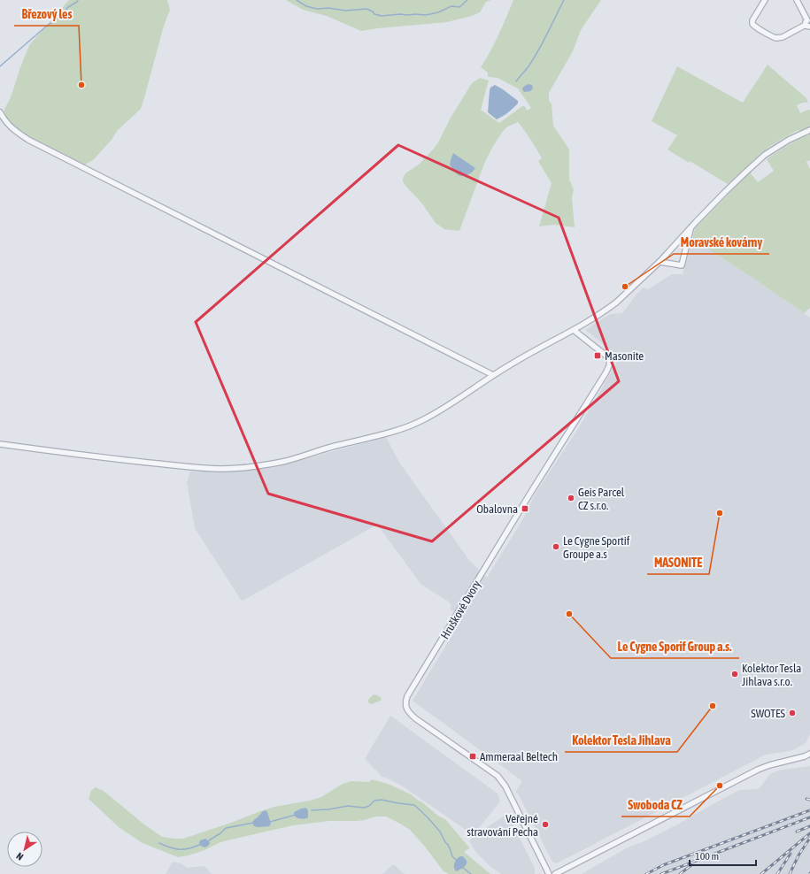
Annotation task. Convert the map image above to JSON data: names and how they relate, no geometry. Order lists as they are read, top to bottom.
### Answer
{
  "streets": {
    "street": ["Hruškové Dvory"]
  },
  "places": {
    "other": [
      "Březový les",
      "Moravské kovárny",
      "Geis Parcel CZ s.r.o.",
      "MASONITE",
      "Le Cygne Sportif Groupe a.s",
      "Le Cygne Sporif Group a.s.",
      "Kolektor Tesla Jihlava s.r.o.",
      "Kolektor Tesla Jihlava",
      "SWOTES",
      "Swoboda CZ",
      "Veřejné stravování Pecha"
    ],
    "transit": ["Masonite", "Obalovna", "Ammeraal Beltech"]
  },
  "scale_bar": "100 m",
  "north": "bottom left"
}
